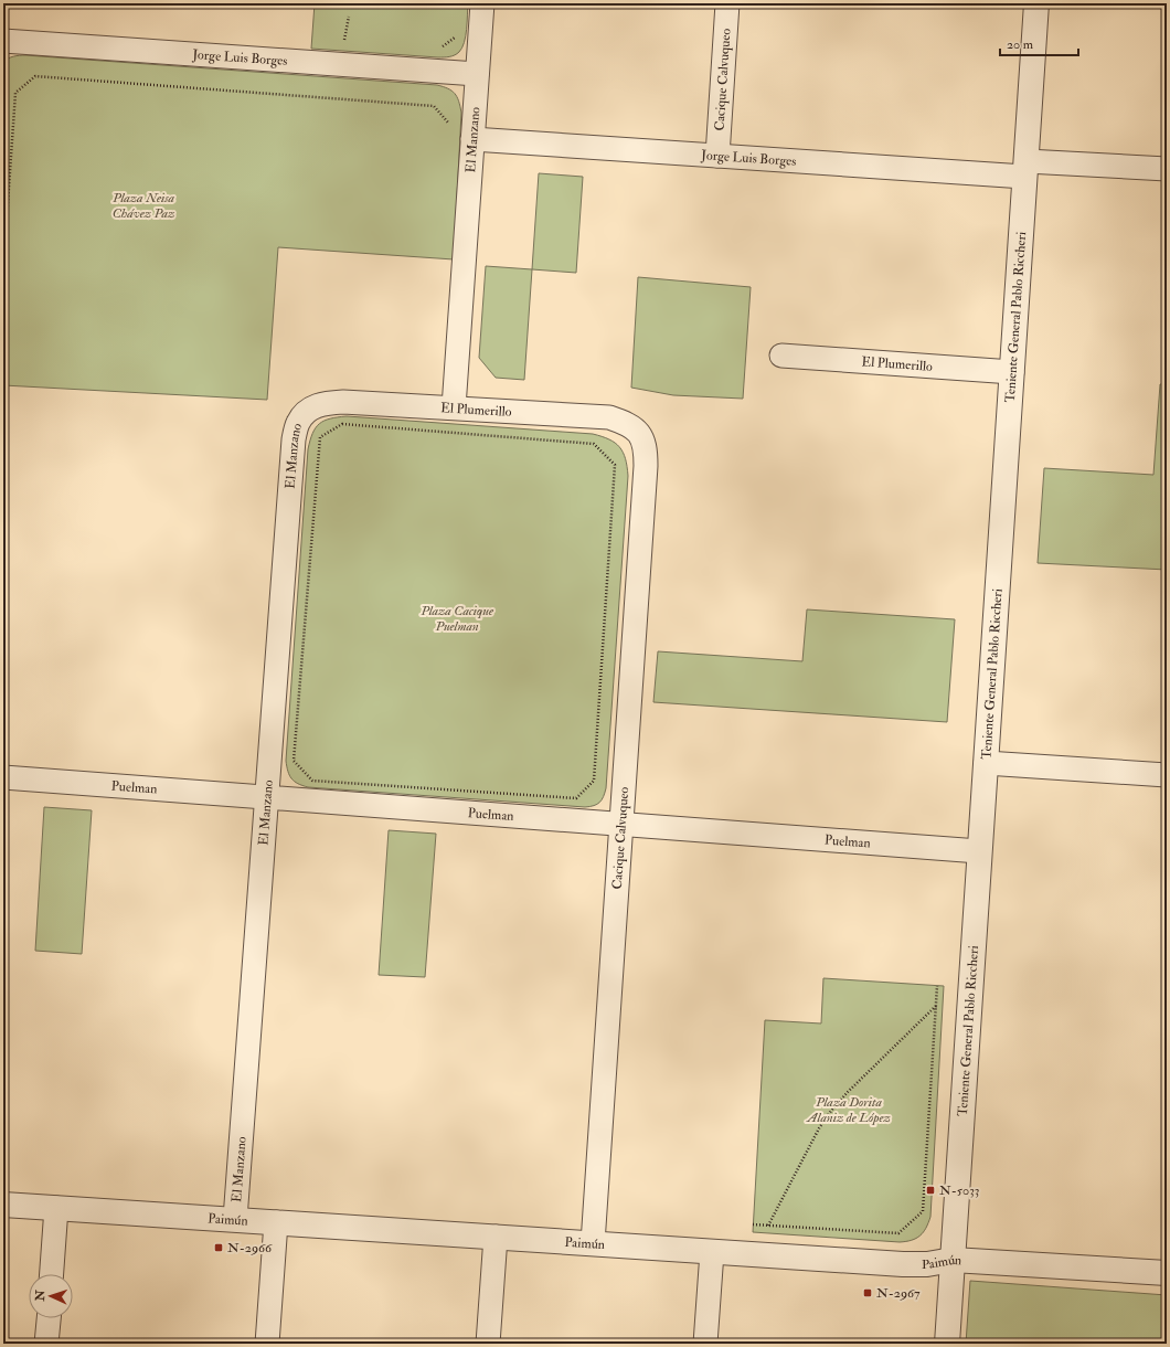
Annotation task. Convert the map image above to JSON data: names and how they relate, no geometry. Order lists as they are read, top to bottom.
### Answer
{
  "streets": {
    "street": [
      "Jorge Luis Borges",
      "Cacique Calvuqueo",
      "El Manzano",
      "Teniente General Pablo Riccheri",
      "El Plumerillo",
      "Puelman",
      "Paimún"
    ]
  },
  "crossings": [
    ["Jorge Luis Borges", "Cacique Calvuqueo"],
    ["Jorge Luis Borges", "El Manzano"],
    ["Jorge Luis Borges", "Teniente General Pablo Riccheri"],
    ["Cacique Calvuqueo", "El Plumerillo"],
    ["Cacique Calvuqueo", "Puelman"],
    ["Cacique Calvuqueo", "Paimún"],
    ["El Manzano", "El Plumerillo"],
    ["El Manzano", "Puelman"],
    ["El Manzano", "Paimún"],
    ["Teniente General Pablo Riccheri", "El Plumerillo"],
    ["Teniente General Pablo Riccheri", "Puelman"],
    ["Teniente General Pablo Riccheri", "Paimún"]
  ],
  "parks": ["Plaza Neisa Chávez Paz", "Plaza Cacique Puelman", "Plaza Dorita Alaniz de López"],
  "places": {
    "transit": ["N-5033", "N-2966", "N-2967"]
  },
  "scale_bar": "20 m",
  "north": "left"
}
